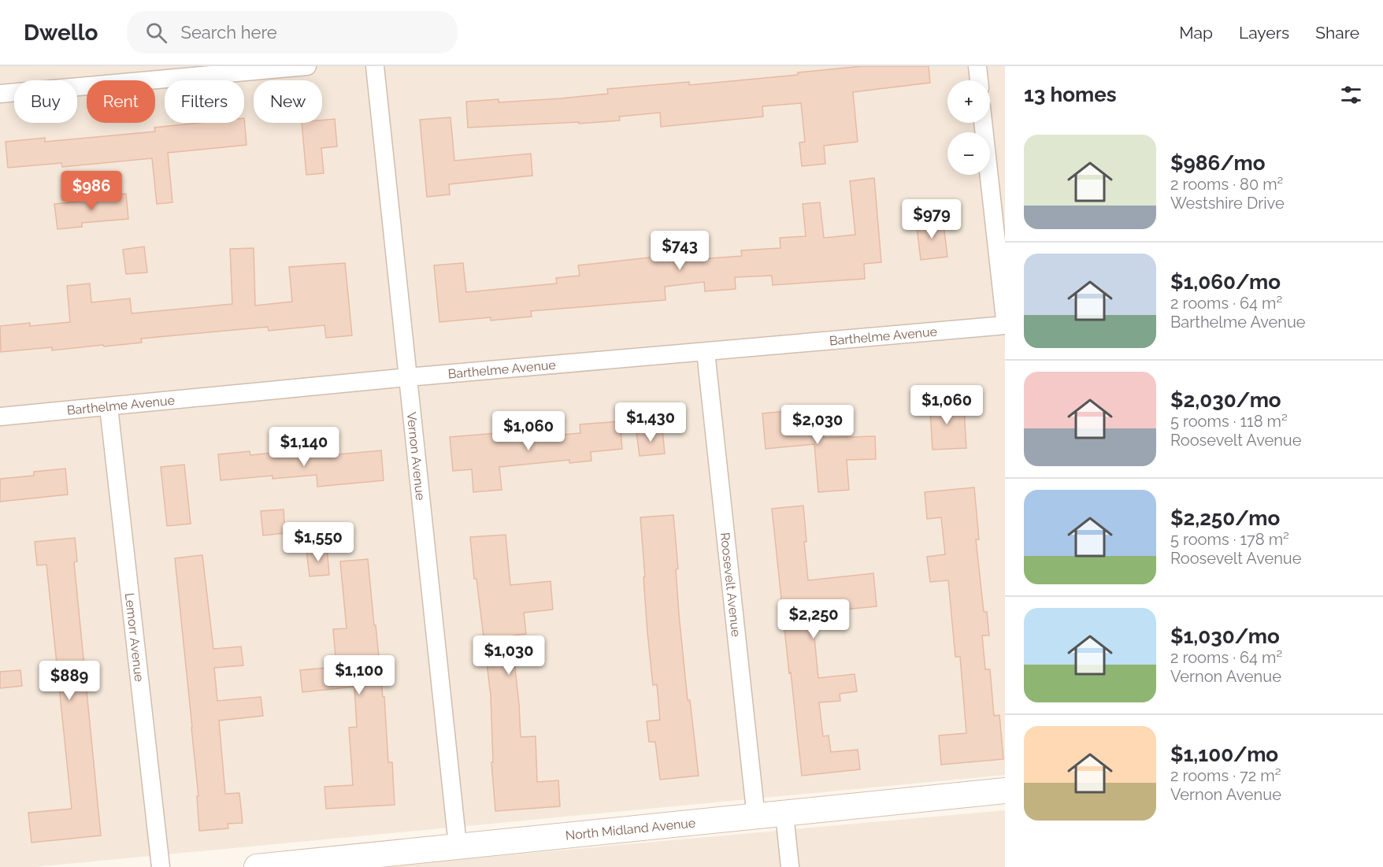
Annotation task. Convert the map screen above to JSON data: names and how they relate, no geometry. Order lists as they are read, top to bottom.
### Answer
{
  "streets": {
    "street": [
      "Barthelme Avenue",
      "Vernon Avenue",
      "Roosevelt Avenue",
      "Lemorr Avenue",
      "North Midland Avenue"
    ]
  },
  "crossings": [
    ["Barthelme Avenue", "Vernon Avenue"],
    ["Barthelme Avenue", "Roosevelt Avenue"],
    ["Barthelme Avenue", "Lemorr Avenue"],
    ["Vernon Avenue", "North Midland Avenue"],
    ["Roosevelt Avenue", "North Midland Avenue"]
  ],
  "page": {
    "header": "Dwello",
    "search": "Search here",
    "nav": ["Map", "Layers", "Share"],
    "heading": "13 homes",
    "map_buttons": ["+", "−"],
    "chip": [
      "Buy",
      "Rent",
      "Filters",
      "New"
    ],
    "list": [
      {
        "name": "$986/mo",
        "note": "2 rooms · 80 m² · Westshire Drive"
      },
      {
        "name": "$1,060/mo",
        "note": "2 rooms · 64 m² · Barthelme Avenue"
      },
      {
        "name": "$2,030/mo",
        "note": "5 rooms · 118 m² · Roosevelt Avenue"
      },
      {
        "name": "$2,250/mo",
        "note": "5 rooms · 178 m² · Roosevelt Avenue"
      },
      {
        "name": "$1,030/mo",
        "note": "2 rooms · 64 m² · Vernon Avenue"
      },
      {
        "name": "$1,100/mo",
        "note": "2 rooms · 72 m² · Vernon Avenue"
      }
    ],
    "price": [
      "$986",
      "$979",
      "$743",
      "$1,060",
      "$1,430",
      "$2,030",
      "$1,060",
      "$1,140",
      "$1,550",
      "$2,250",
      "$1,030",
      "$1,100",
      "$889"
    ]
  }
}
